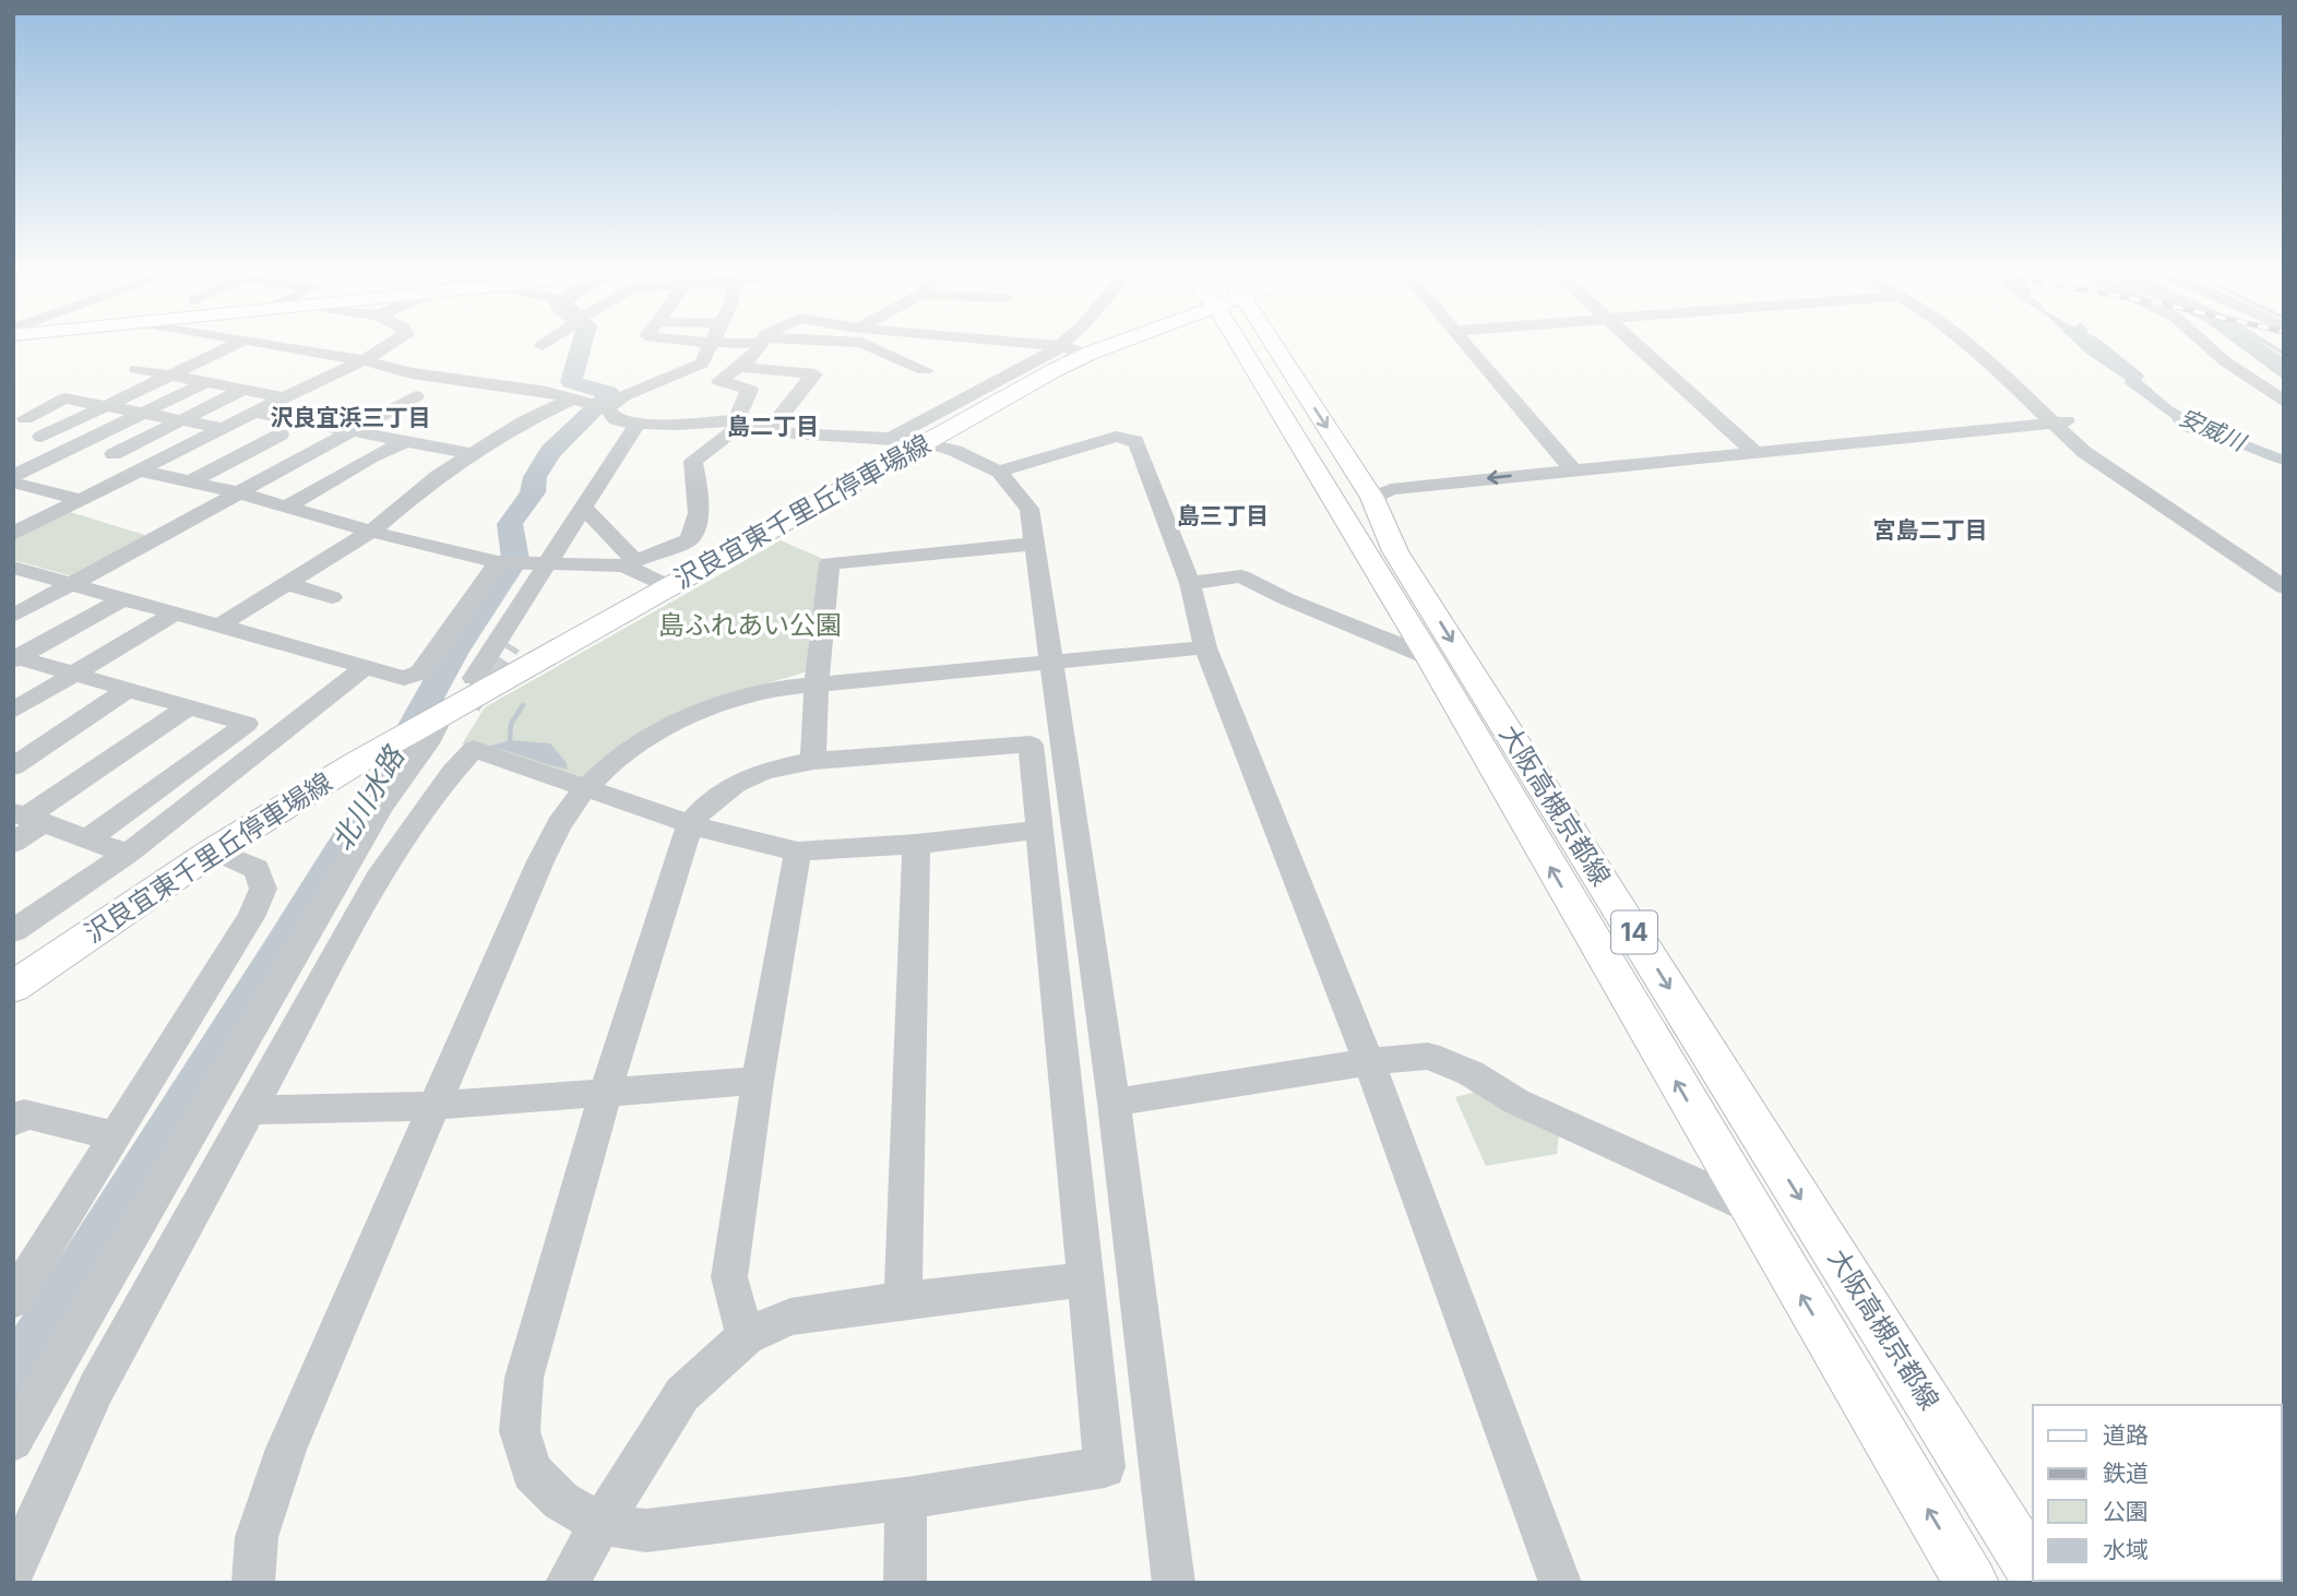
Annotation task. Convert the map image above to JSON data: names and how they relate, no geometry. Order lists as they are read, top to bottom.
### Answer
{
  "streets": {
    "main road": ["沢良宜東千里丘停車場線", "大阪高槻京都線", "14"]
  },
  "districts": [
    "沢良宜浜三丁目",
    "島二丁目",
    "島三丁目",
    "宮島二丁目"
  ],
  "water": ["安威川", "北川水路"],
  "parks": ["島ふれあい公園"],
  "legend": [
    "道路",
    "鉄道",
    "公園",
    "水域"
  ]
}
